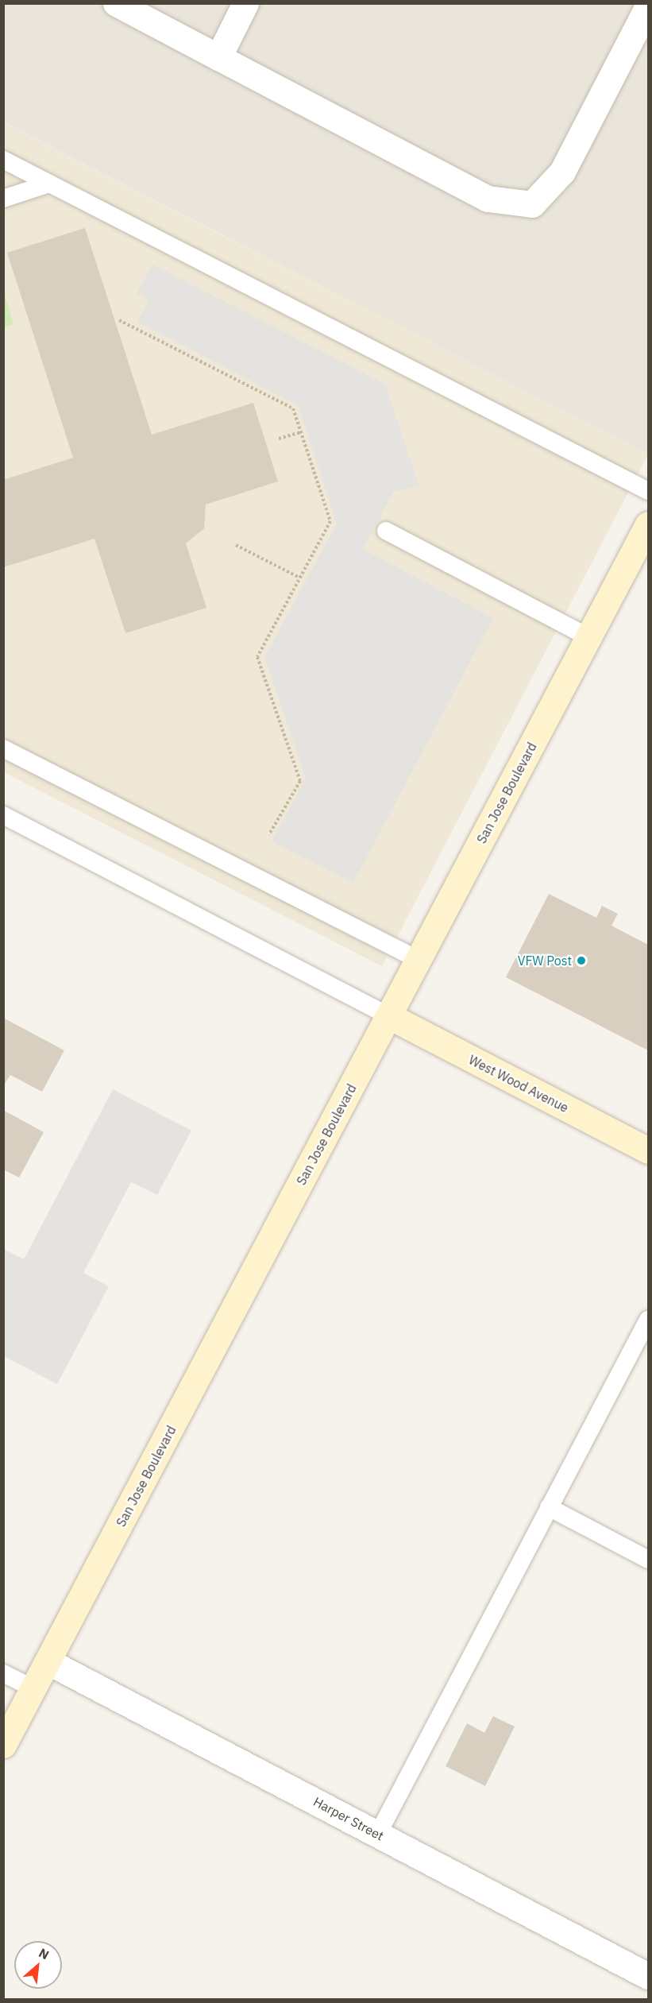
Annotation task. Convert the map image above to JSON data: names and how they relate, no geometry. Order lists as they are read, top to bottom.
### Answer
{
  "streets": {
    "street": ["San Jose Boulevard", "West Wood Avenue", "Harper Street"]
  },
  "crossings": [
    ["San Jose Boulevard", "West Wood Avenue"],
    ["San Jose Boulevard", "Harper Street"]
  ],
  "places": ["VFW Post"],
  "north": "top right"
}
